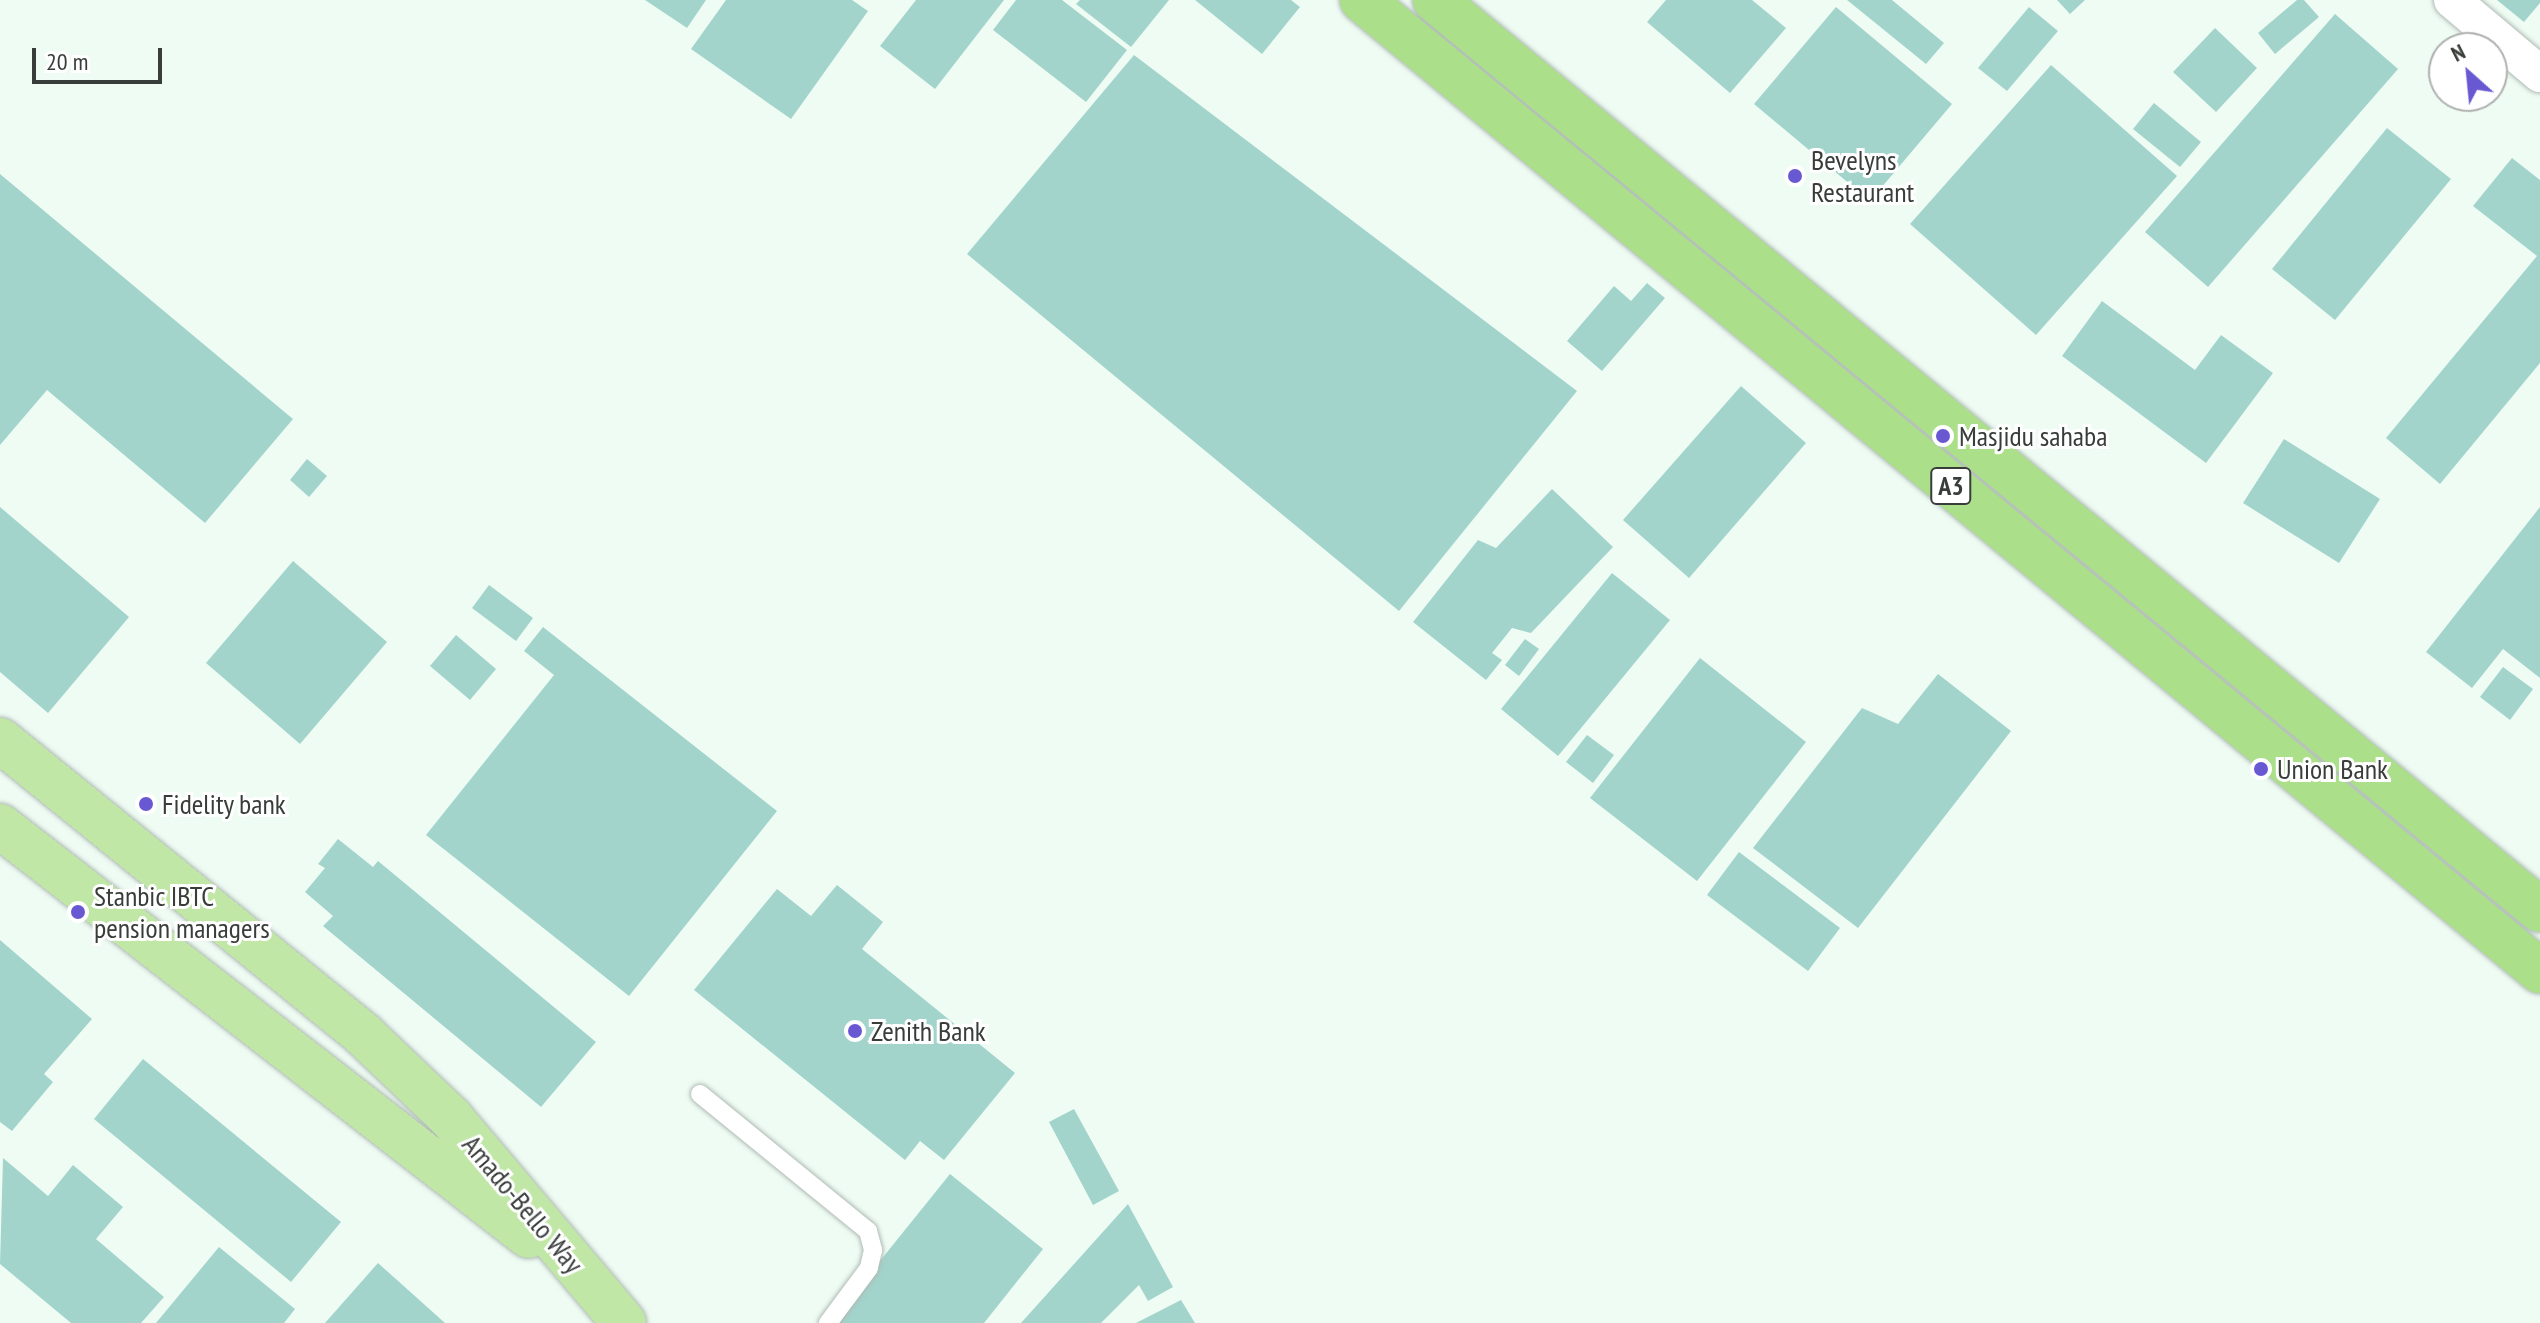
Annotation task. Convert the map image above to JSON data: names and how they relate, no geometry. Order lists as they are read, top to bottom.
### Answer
{
  "streets": {
    "highway": ["A3"],
    "main road": ["Amado-Bello Way"]
  },
  "places": [
    "Bevelyns Restaurant",
    "Masjidu sahaba",
    "Union Bank",
    "Fidelity bank",
    "Stanbic IBTC pension managers",
    "Zenith Bank"
  ],
  "scale_bar": "20 m",
  "north": "top left"
}
